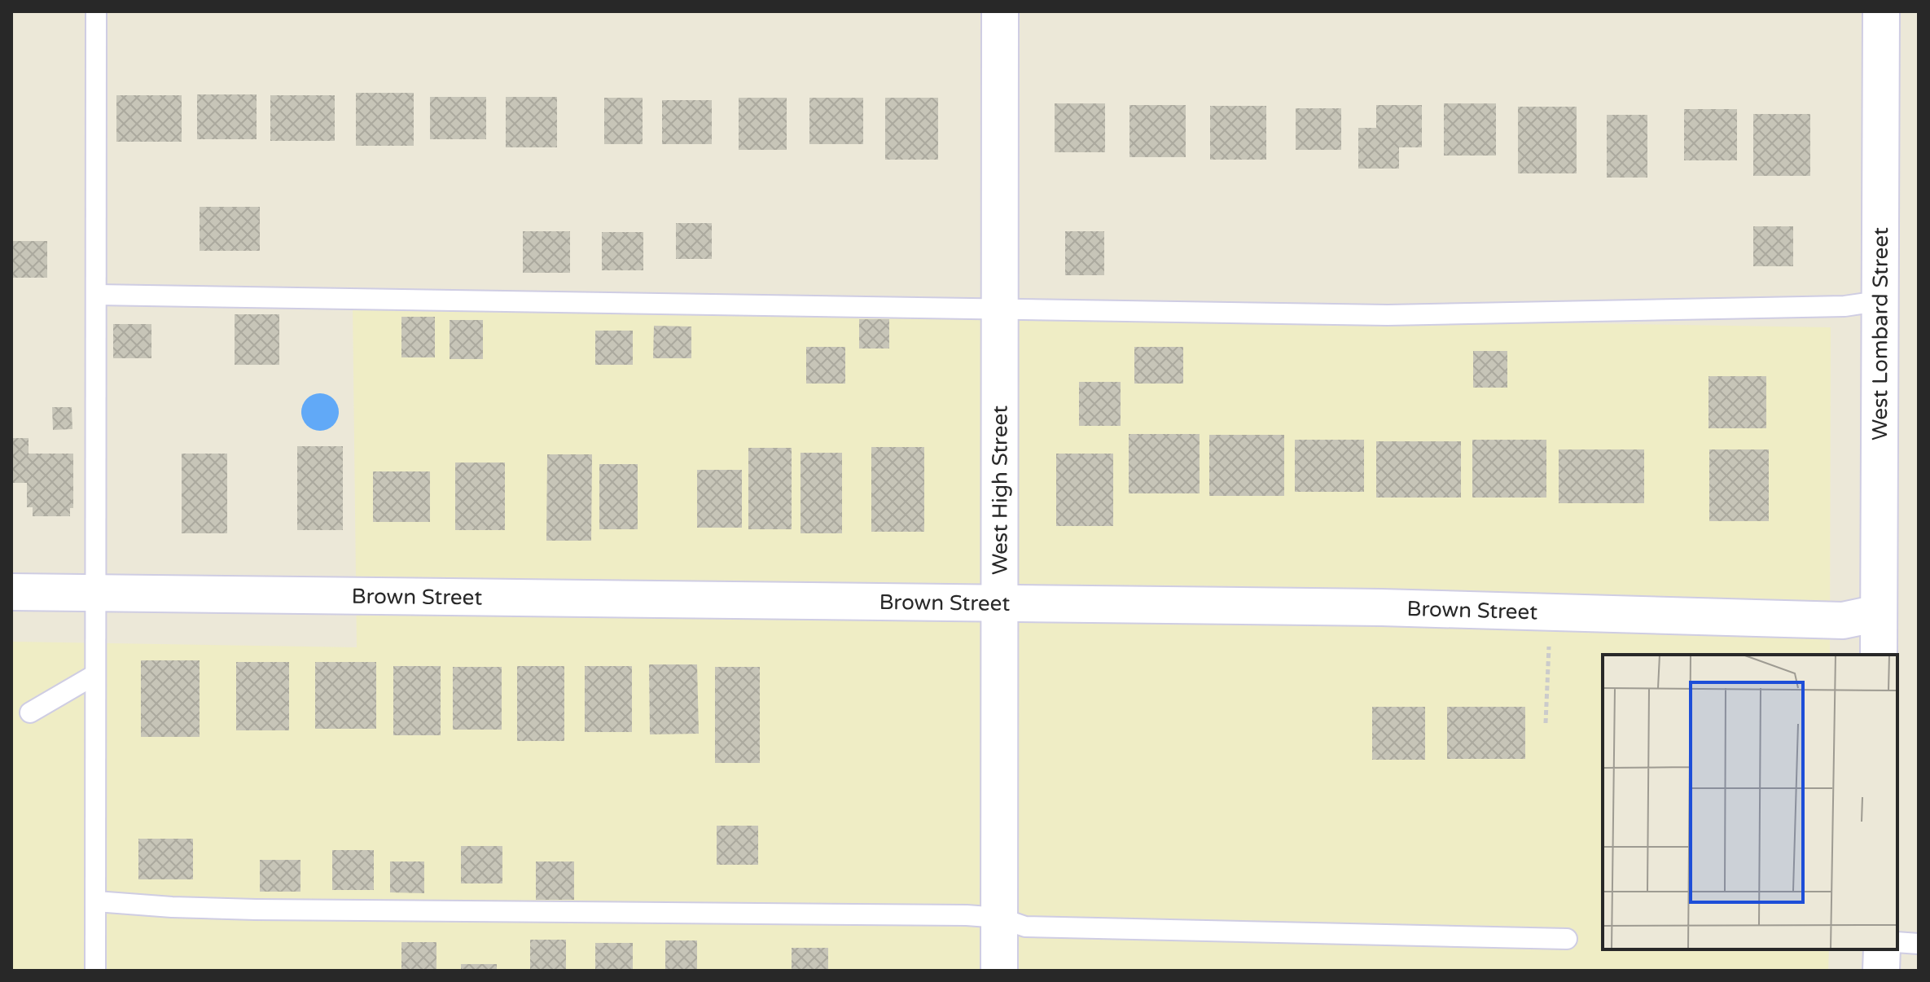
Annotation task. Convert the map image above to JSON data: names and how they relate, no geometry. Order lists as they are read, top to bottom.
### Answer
{
  "streets": {
    "street": ["West Lombard Street", "West High Street", "Brown Street"]
  },
  "crossings": [
    ["West Lombard Street", "Brown Street"],
    ["West High Street", "Brown Street"]
  ]
}
